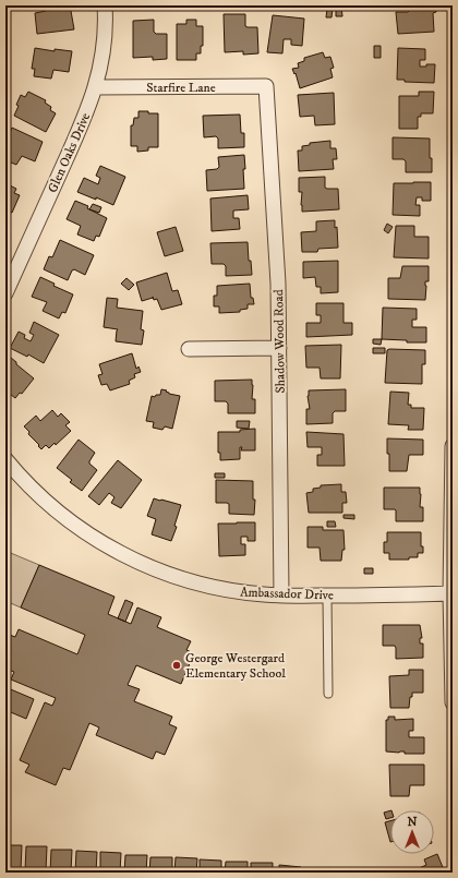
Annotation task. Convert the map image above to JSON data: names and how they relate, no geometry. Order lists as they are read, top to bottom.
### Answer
{
  "streets": {
    "street": [
      "Starfire Lane",
      "Glen Oaks Drive",
      "Shadow Wood Road",
      "Ambassador Drive"
    ]
  },
  "crossings": [
    ["Starfire Lane", "Glen Oaks Drive"],
    ["Starfire Lane", "Shadow Wood Road"],
    ["Shadow Wood Road", "Ambassador Drive"]
  ],
  "places": ["George Westergard Elementary School"],
  "north": "top"
}
